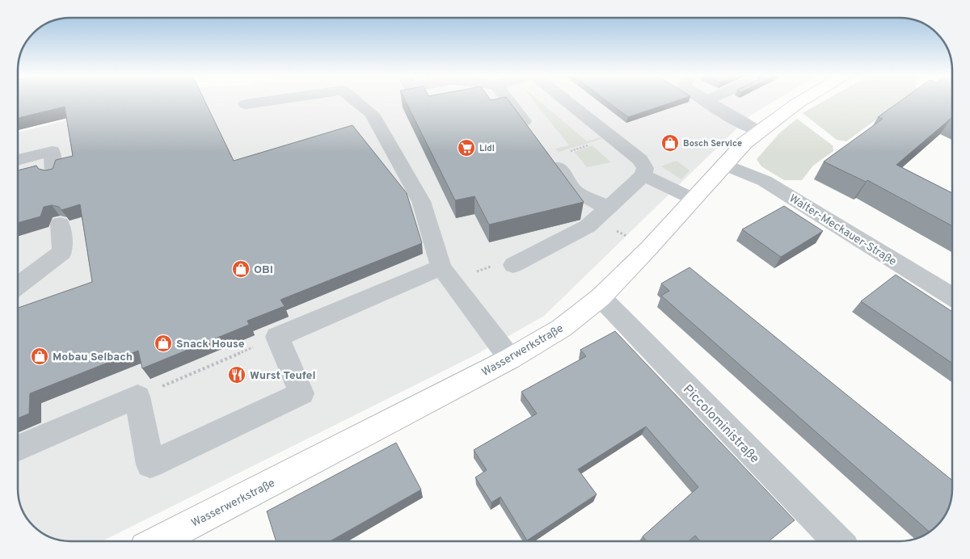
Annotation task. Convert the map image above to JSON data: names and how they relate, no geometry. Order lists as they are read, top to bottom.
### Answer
{
  "streets": {
    "main road": ["Wasserwerkstraße"],
    "street": ["Walter-Meckauer-Straße", "Piccoloministraße"]
  },
  "crossings": [
    ["Walter-Meckauer-Straße", "Wasserwerkstraße"],
    ["Wasserwerkstraße", "Piccoloministraße"]
  ],
  "places": {
    "shop": [
      "Bosch Service",
      "OBI",
      "Snack House",
      "Mobau Selbach"
    ],
    "supermarket": ["Lidl"],
    "restaurant": ["Wurst Teufel"]
  }
}
